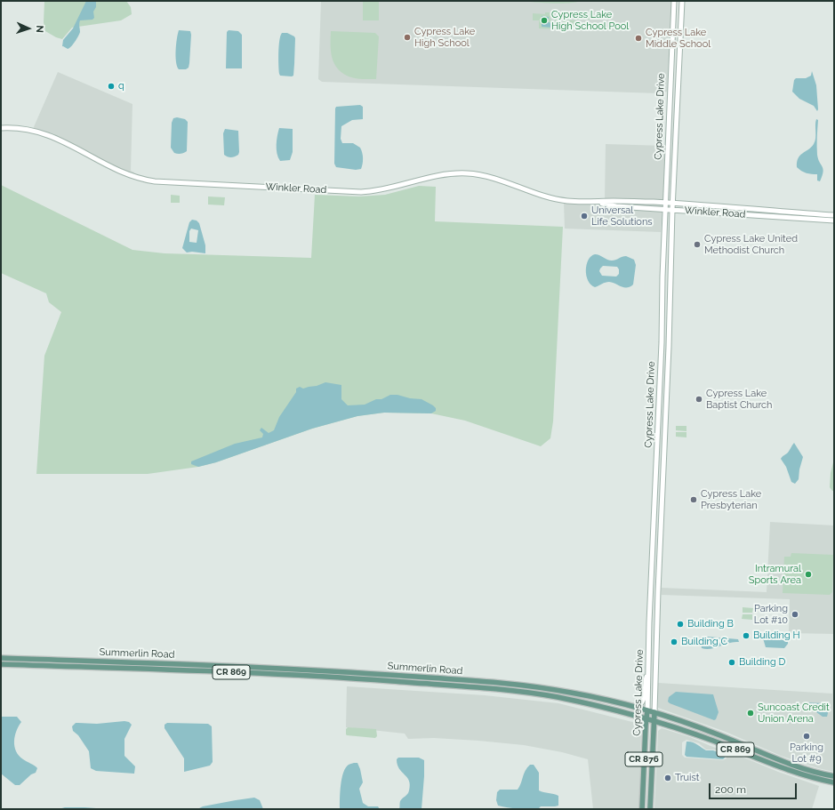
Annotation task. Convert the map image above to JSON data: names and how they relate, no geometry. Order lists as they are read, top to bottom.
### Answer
{
  "streets": {
    "main road": [
      "Cypress Lake Drive",
      "Winkler Road",
      "Summerlin Road",
      "CR 869",
      "CR 876"
    ]
  },
  "crossings": [
    ["Cypress Lake Drive", "Winkler Road"],
    ["Cypress Lake Drive", "Summerlin Road"]
  ],
  "places": [
    "Cypress Lake High School Pool",
    "Cypress Lake High School",
    "Cypress Lake Middle School",
    "q",
    "Universal Life Solutions",
    "Cypress Lake United Methodist Church",
    "Cypress Lake Baptist Church",
    "Cypress Lake Presbyterian",
    "Intramural Sports Area",
    "Parking Lot #10",
    "Building B",
    "Building H",
    "Building C",
    "Building D",
    "Suncoast Credit Union Arena",
    "Parking Lot #9",
    "Truist"
  ],
  "scale_bar": "200 m",
  "north": "right"
}
